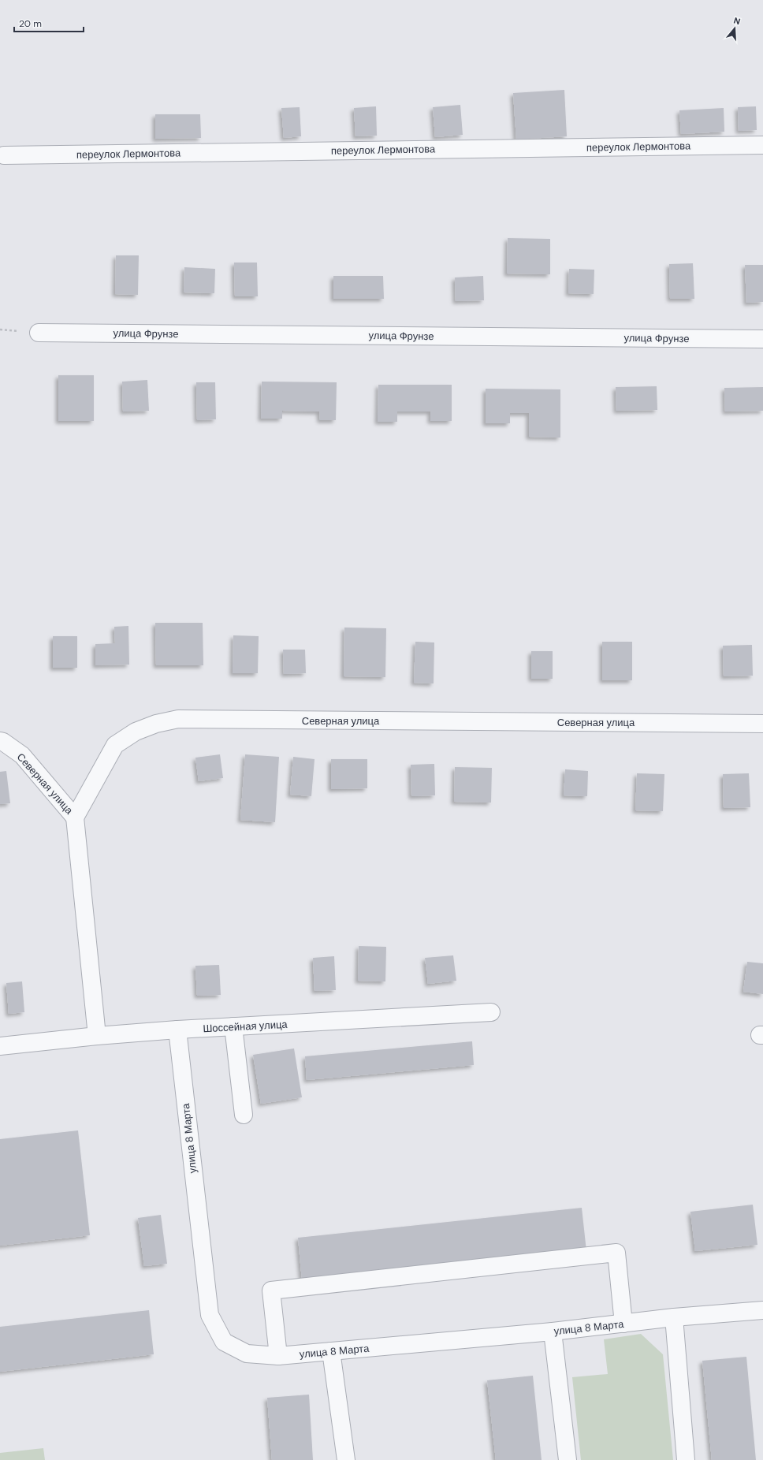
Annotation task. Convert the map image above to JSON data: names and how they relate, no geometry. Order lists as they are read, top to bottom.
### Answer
{
  "streets": {
    "street": [
      "переулок Лермонтова",
      "улица Фрунзе",
      "Северная улица",
      "Шоссейная улица",
      "улица 8 Марта"
    ]
  },
  "crossings": [
    ["Шоссейная улица", "улица 8 Марта"]
  ],
  "scale_bar": "20 m",
  "north": "top"
}
